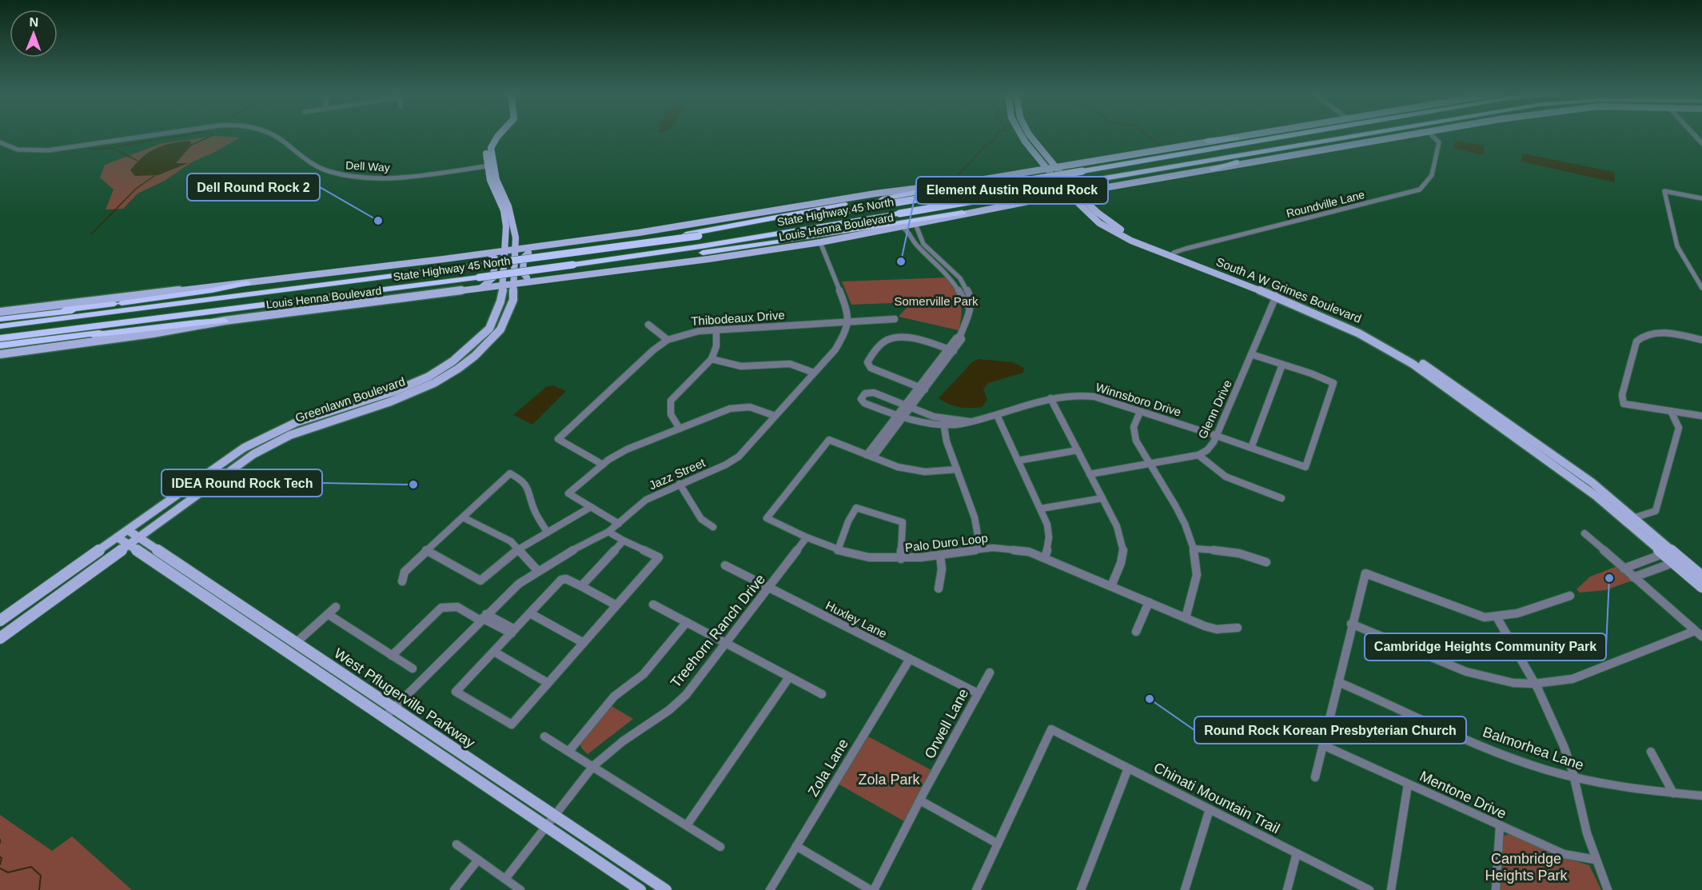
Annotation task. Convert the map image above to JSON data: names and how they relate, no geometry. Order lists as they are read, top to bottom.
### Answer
{
  "streets": {
    "highway": ["State Highway 45 North"],
    "main road": [
      "Louis Henna Boulevard",
      "South A W Grimes Boulevard",
      "Greenlawn Boulevard",
      "West Pflugerville Parkway"
    ],
    "street": [
      "Dell Way",
      "Roundville Lane",
      "Thibodeaux Drive",
      "Winnsboro Drive",
      "Glenn Drive",
      "Jazz Street",
      "Palo Duro Loop",
      "Huxley Lane",
      "Treehorn Ranch Drive",
      "Orwell Lane",
      "Balmorhea Lane",
      "Zola Lane",
      "Mentone Drive",
      "Chinati Mountain Trail"
    ]
  },
  "crossings": [
    ["Dell Way", "Greenlawn Boulevard"],
    ["Roundville Lane", "South A W Grimes Boulevard"],
    ["State Highway 45 North", "Louis Henna Boulevard"],
    ["Louis Henna Boulevard", "South A W Grimes Boulevard"],
    ["Louis Henna Boulevard", "Greenlawn Boulevard"],
    ["South A W Grimes Boulevard", "Glenn Drive"],
    ["Thibodeaux Drive", "Jazz Street"],
    ["Greenlawn Boulevard", "West Pflugerville Parkway"],
    ["Winnsboro Drive", "Glenn Drive"],
    ["Jazz Street", "West Pflugerville Parkway"],
    ["Palo Duro Loop", "Treehorn Ranch Drive"],
    ["Huxley Lane", "Treehorn Ranch Drive"],
    ["Huxley Lane", "Orwell Lane"],
    ["Huxley Lane", "Zola Lane"],
    ["Treehorn Ranch Drive", "West Pflugerville Parkway"]
  ],
  "parks": ["Somerville Park", "Zola Park", "Cambridge Heights Park"],
  "places": [
    "Dell Round Rock 2",
    "Element Austin Round Rock",
    "IDEA Round Rock Tech",
    "Cambridge Heights Community Park",
    "Round Rock Korean Presbyterian Church"
  ],
  "north": "top"
}
